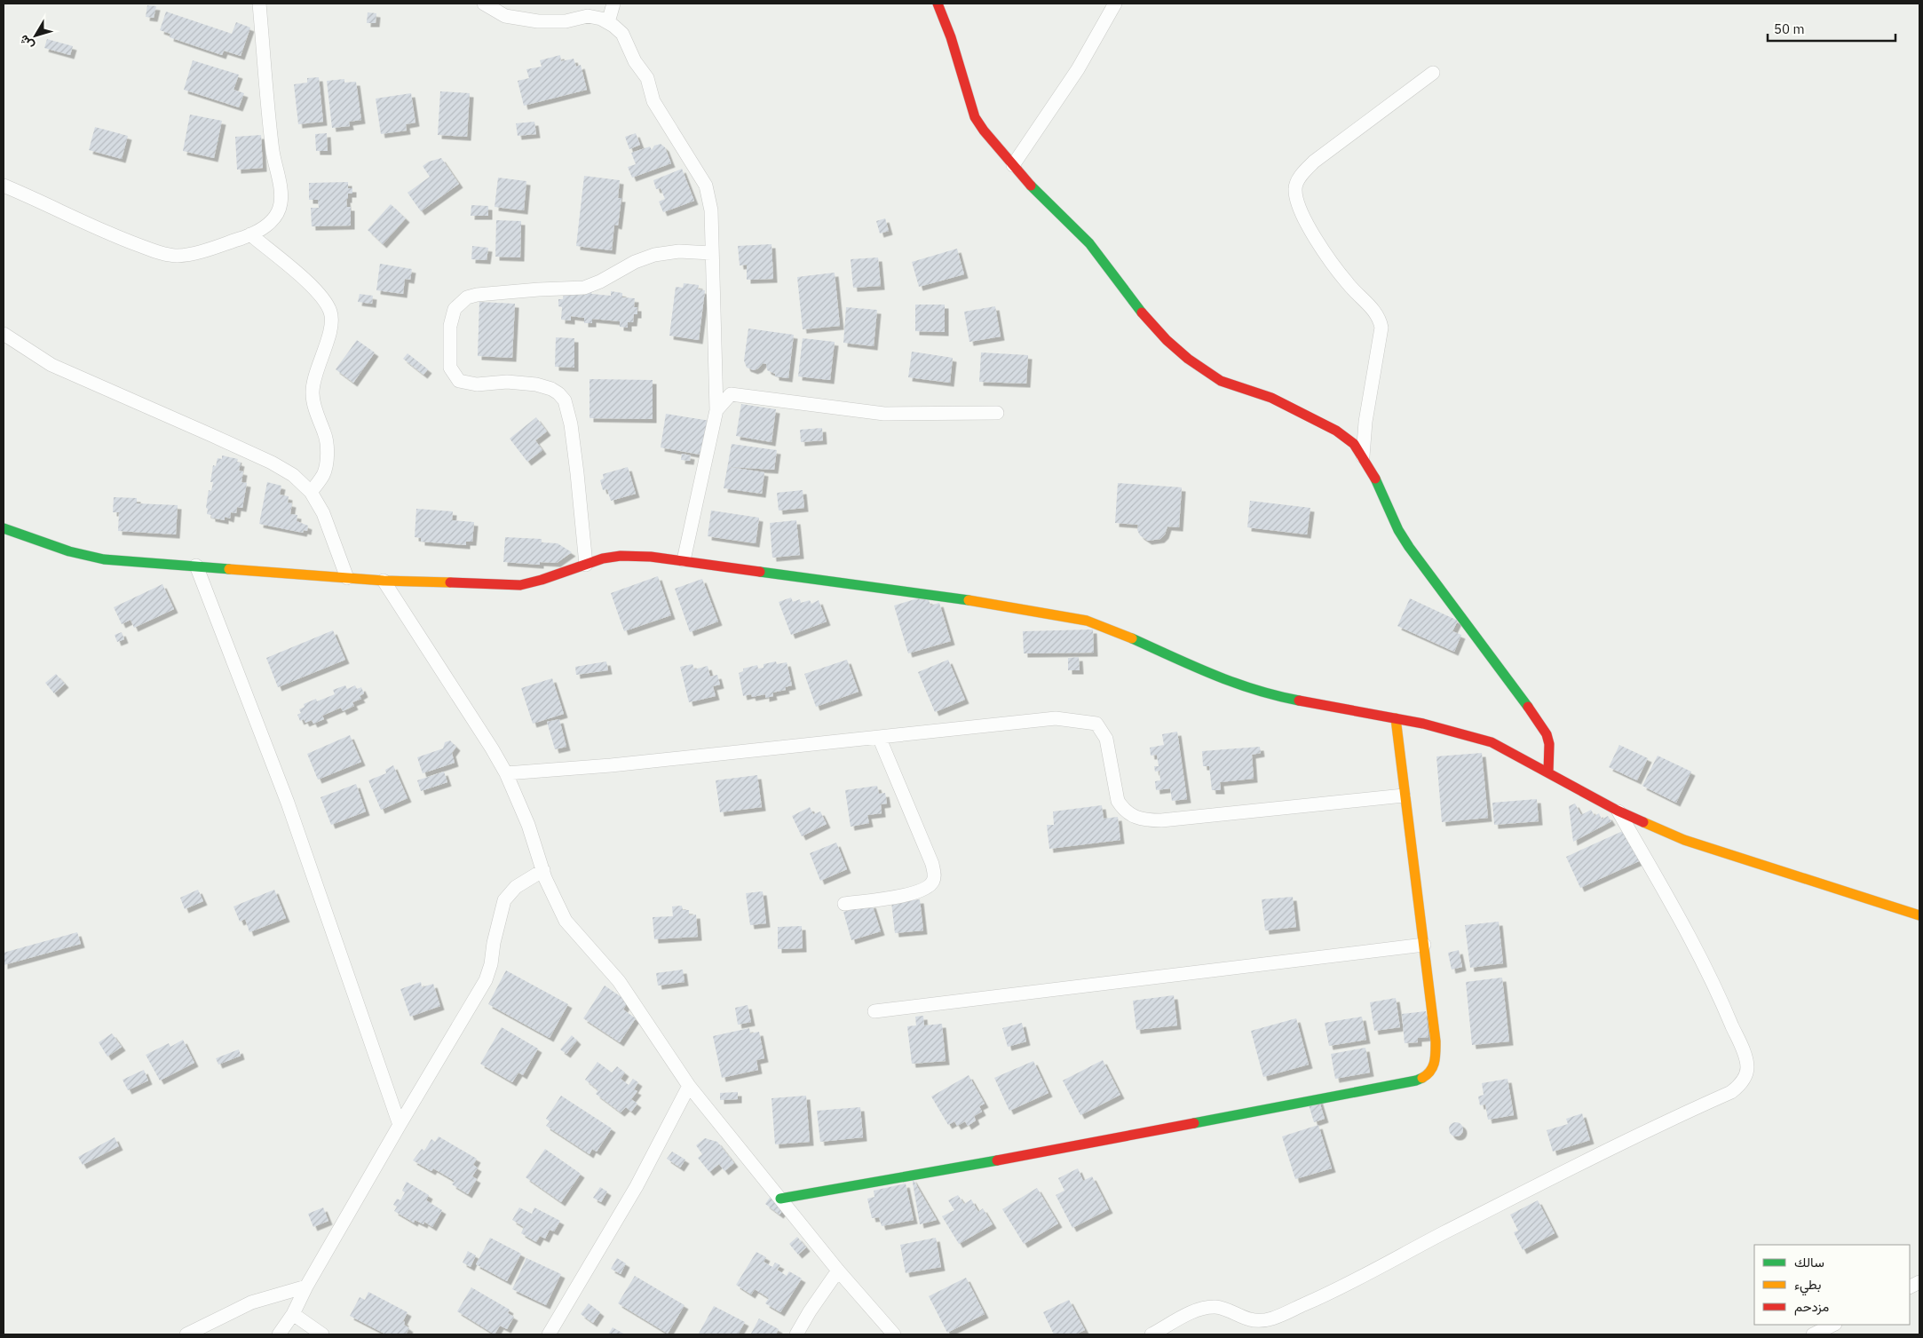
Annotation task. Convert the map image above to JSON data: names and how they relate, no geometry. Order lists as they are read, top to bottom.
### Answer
{
  "legend": ["سالك", "بطيء", "مزدحم"],
  "scale_bar": "50 m",
  "north": "bottom left"
}
